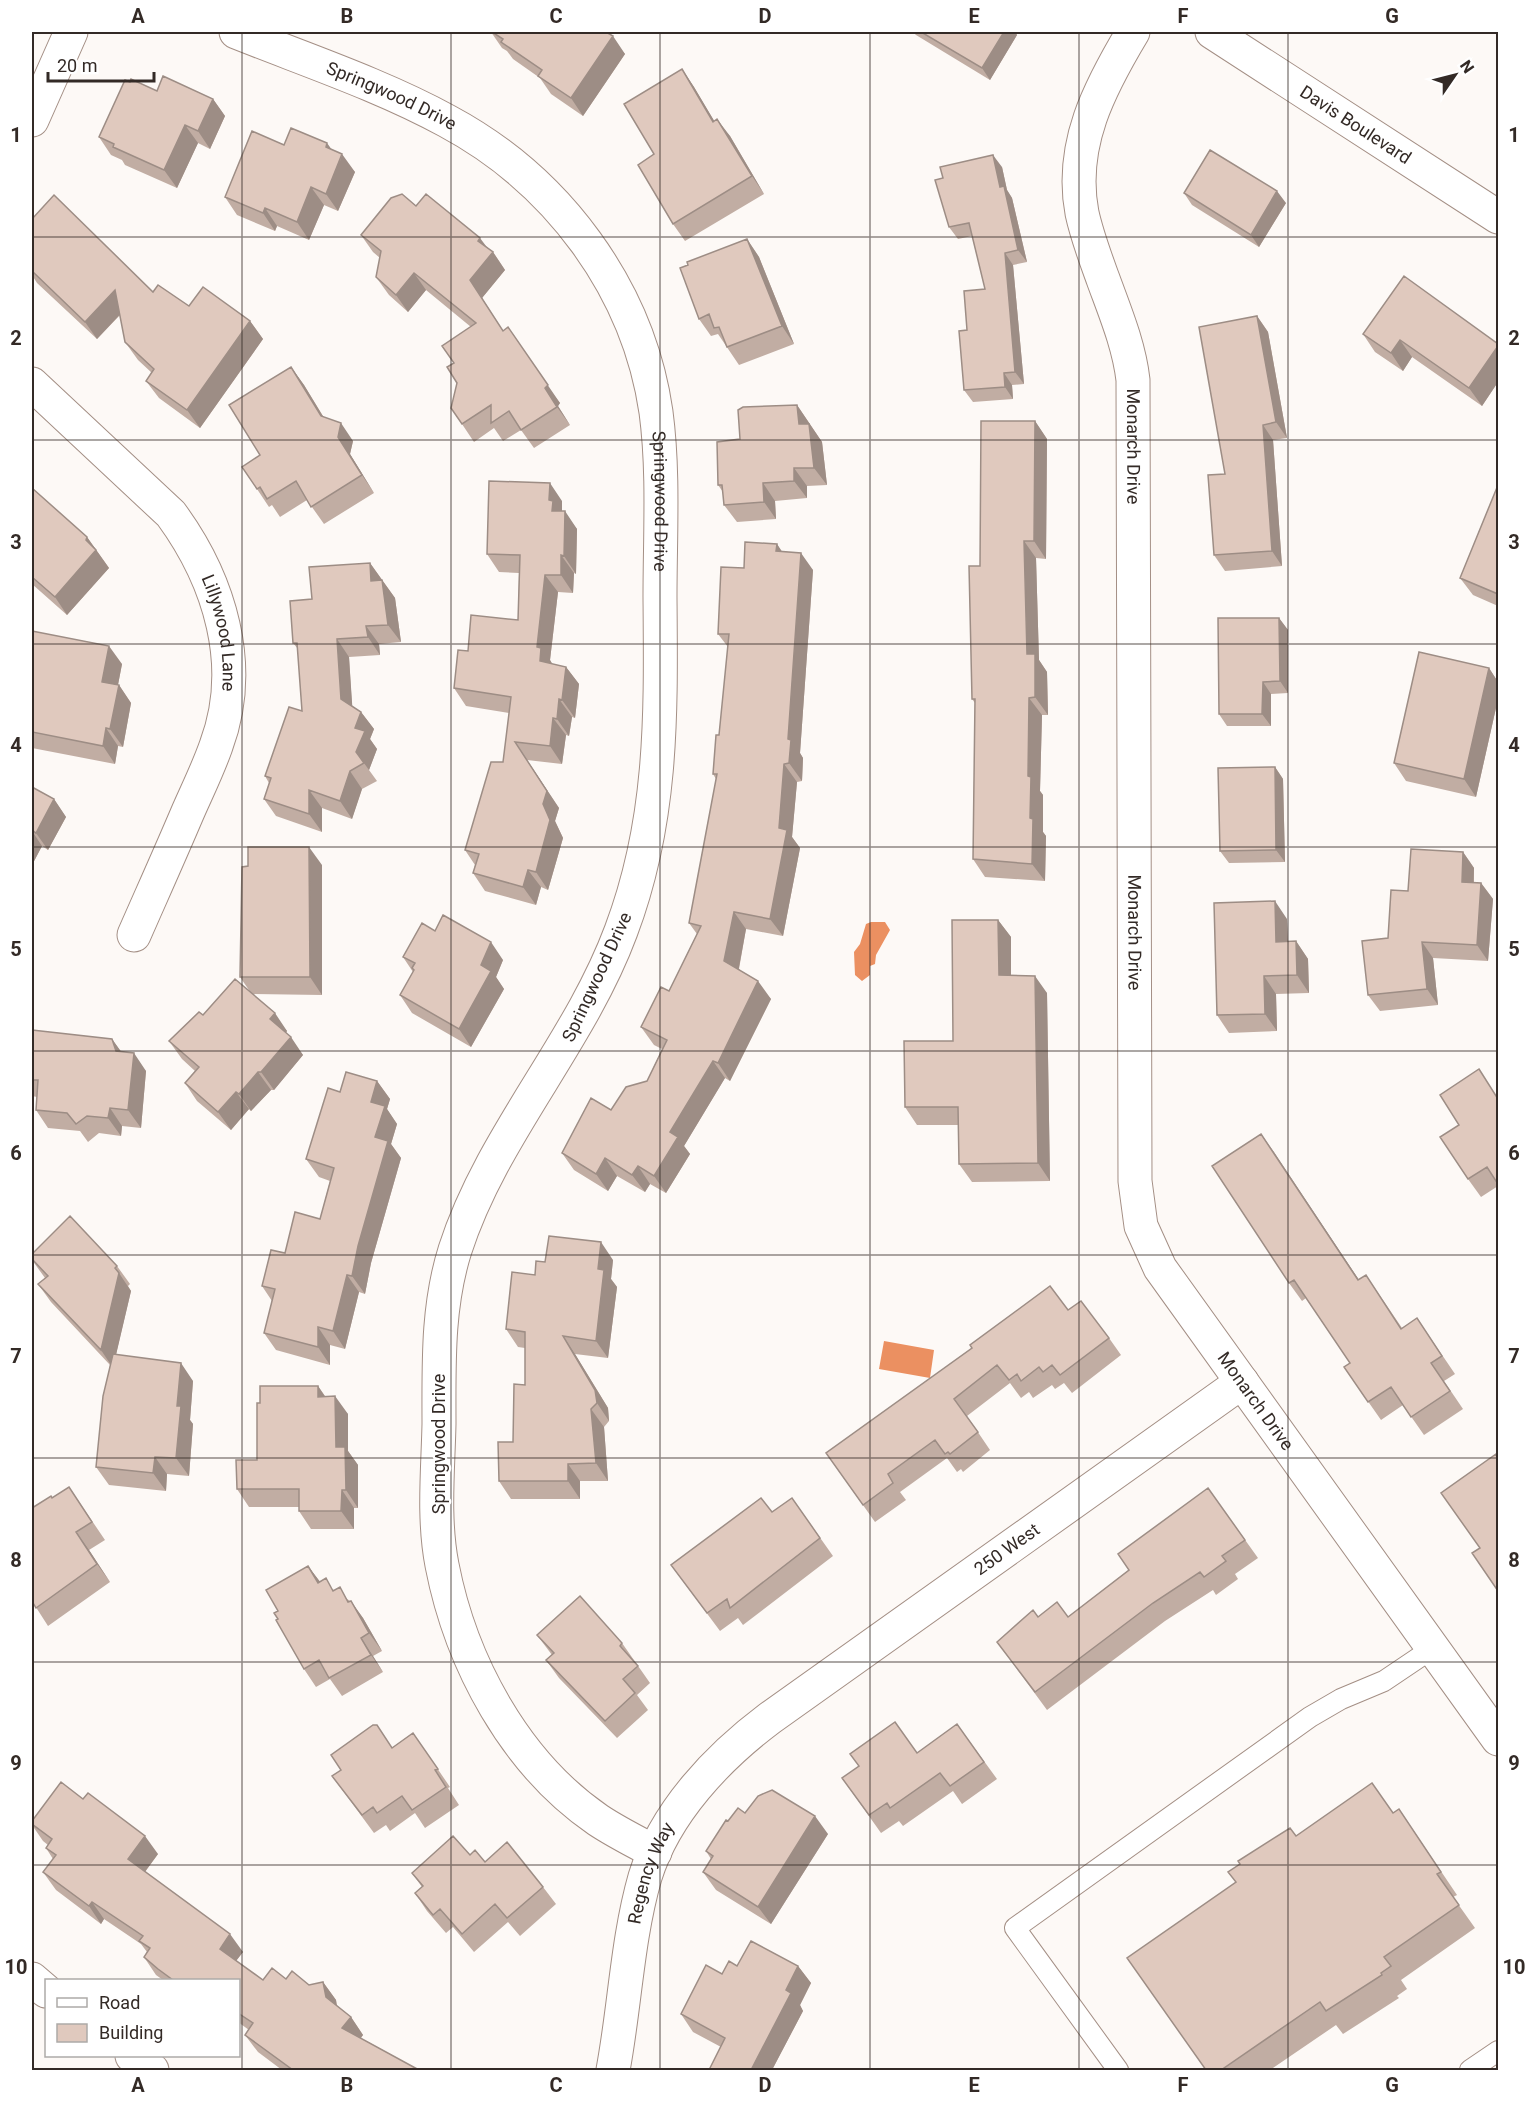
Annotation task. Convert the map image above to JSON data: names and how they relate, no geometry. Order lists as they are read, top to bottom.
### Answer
{
  "streets": {
    "street": [
      "Springwood Drive",
      "Davis Boulevard",
      "Monarch Drive",
      "Lillywood Lane",
      "250 West",
      "Regency Way"
    ]
  },
  "crossings": [
    ["Springwood Drive", "Regency Way"],
    ["Monarch Drive", "250 West"],
    ["250 West", "Regency Way"]
  ],
  "legend": ["Road", "Building"],
  "scale_bar": "20 m",
  "north": "top right",
  "grid": {
    "columns": [
      "A",
      "B",
      "C",
      "D",
      "E",
      "F",
      "G"
    ],
    "rows": [
      "1",
      "2",
      "3",
      "4",
      "5",
      "6",
      "7",
      "8",
      "9",
      "10"
    ]
  }
}
